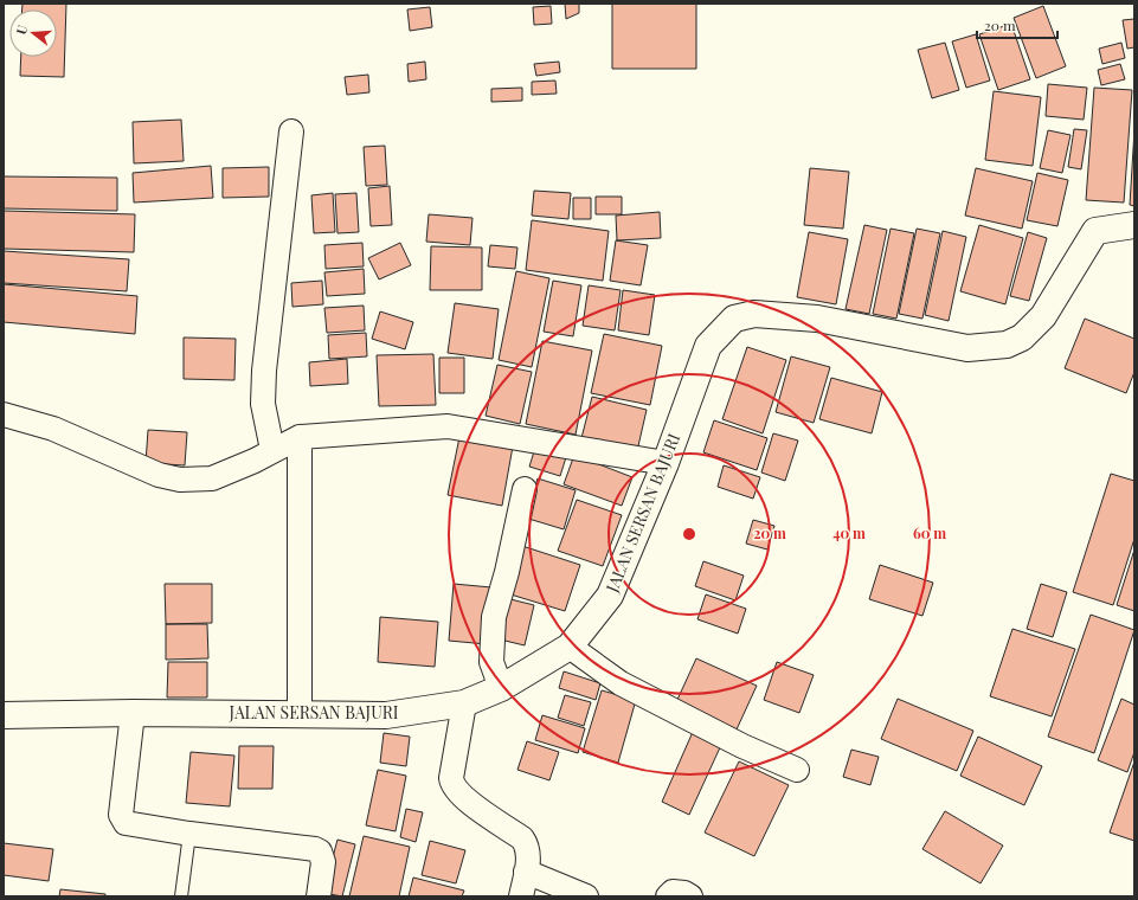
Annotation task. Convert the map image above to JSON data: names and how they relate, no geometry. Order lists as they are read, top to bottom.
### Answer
{
  "streets": {
    "main road": ["JALAN SERSAN BAJURI"]
  },
  "scale_bar": "20 m",
  "north": "left",
  "rings": ["20 m", "40 m", "60 m"]
}
